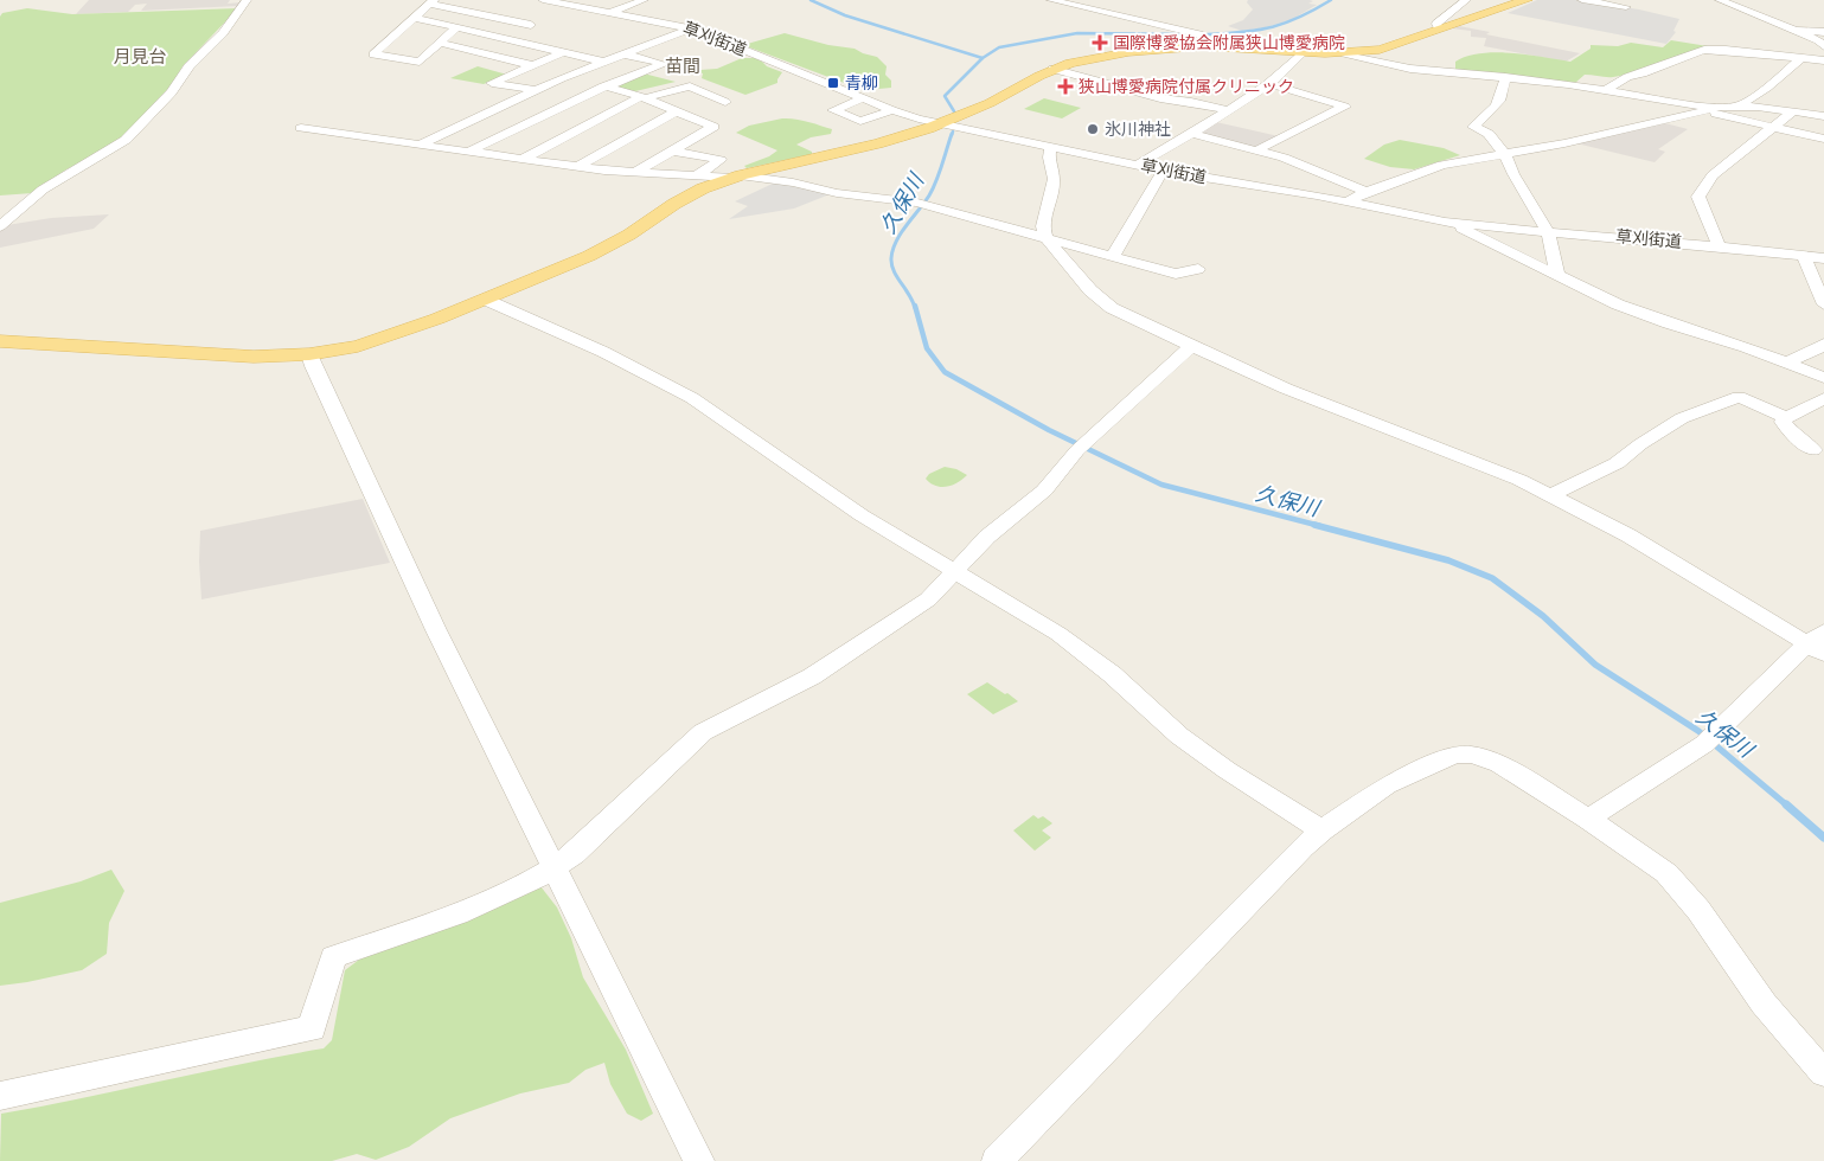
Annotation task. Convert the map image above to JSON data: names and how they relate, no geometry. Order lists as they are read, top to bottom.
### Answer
{
  "streets": {
    "street": ["草刈街道"]
  },
  "districts": ["月見台", "苗間"],
  "water": ["久保川"],
  "places": {
    "health": ["国際博愛協会附属狭山博愛病院", "狭山博愛病院付属クリニック"],
    "transit": ["青柳"],
    "other": ["氷川神社"]
  }
}
